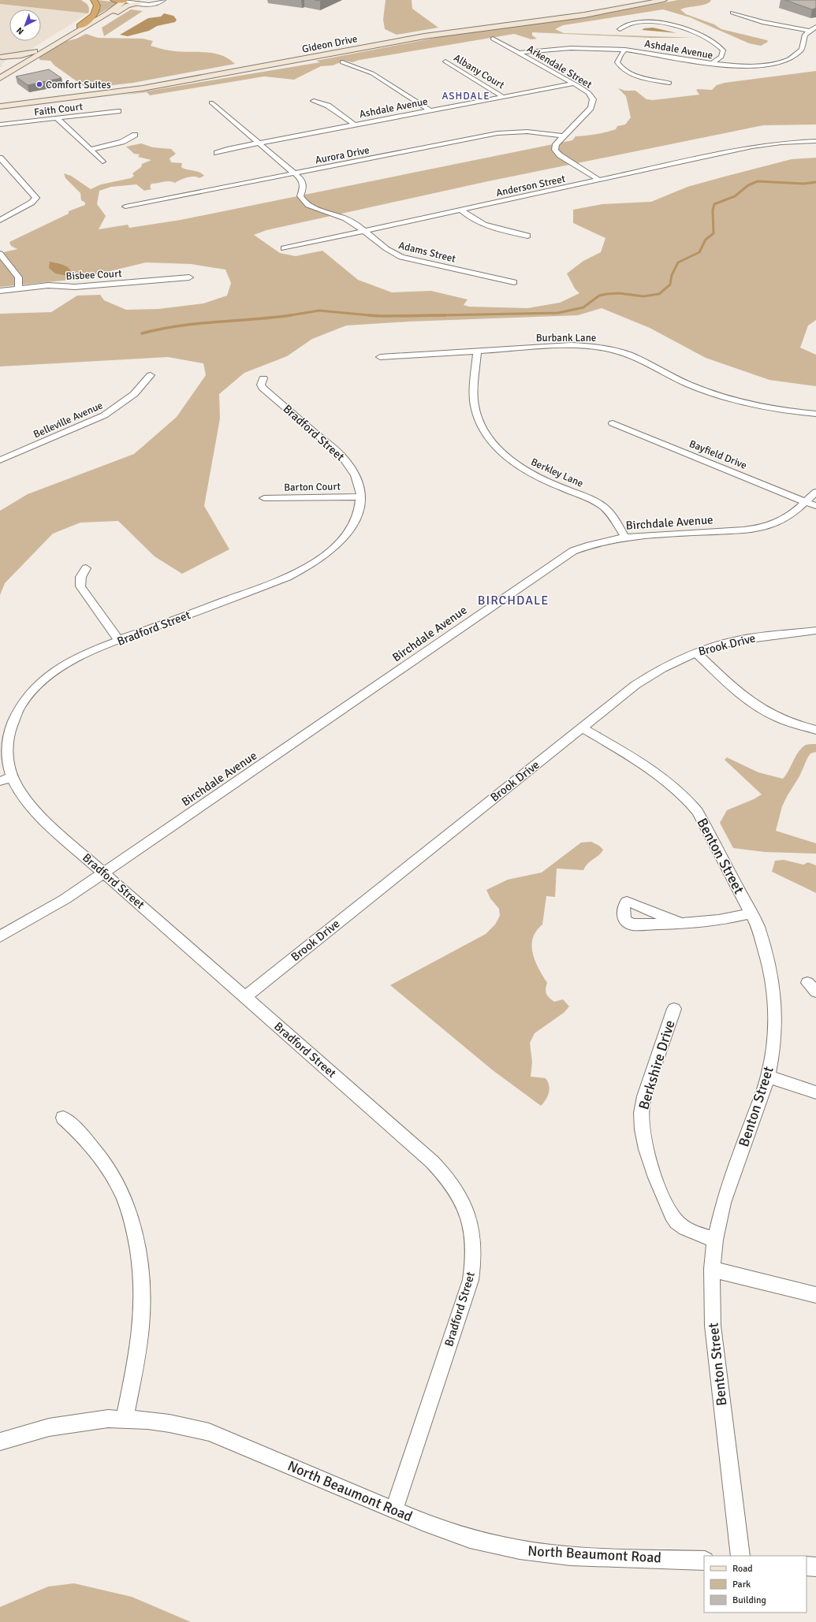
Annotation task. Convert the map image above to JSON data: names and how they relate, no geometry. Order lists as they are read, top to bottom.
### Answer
{
  "streets": {
    "main road": ["Gideon Drive"],
    "street": [
      "Ashdale Avenue",
      "Arkendale Street",
      "Albany Court",
      "Faith Court",
      "Aurora Drive",
      "Anderson Street",
      "Adams Street",
      "Bisbee Court",
      "Burbank Lane",
      "Belleville Avenue",
      "Bradford Street",
      "Bayfield Drive",
      "Berkley Lane",
      "Barton Court",
      "Birchdale Avenue",
      "Brook Drive",
      "Benton Street",
      "Berkshire Drive",
      "North Beaumont Road"
    ]
  },
  "crossings": [
    ["Ashdale Avenue", "Arkendale Street"],
    ["Ashdale Avenue", "Albany Court"],
    ["Ashdale Avenue", "Adams Street"],
    ["Arkendale Street", "Aurora Drive"],
    ["Arkendale Street", "Anderson Street"],
    ["Aurora Drive", "Adams Street"],
    ["Anderson Street", "Adams Street"],
    ["Burbank Lane", "Berkley Lane"],
    ["Bradford Street", "Barton Court"],
    ["Bradford Street", "Birchdale Avenue"],
    ["Bradford Street", "Brook Drive"],
    ["Bradford Street", "North Beaumont Road"],
    ["Bayfield Drive", "Birchdale Avenue"],
    ["Berkley Lane", "Birchdale Avenue"],
    ["Brook Drive", "Benton Street"],
    ["Benton Street", "Berkshire Drive"]
  ],
  "districts": ["ASHDALE", "BIRCHDALE"],
  "places": ["Comfort Suites"],
  "legend": ["Road", "Park", "Building"],
  "north": "bottom left"
}
